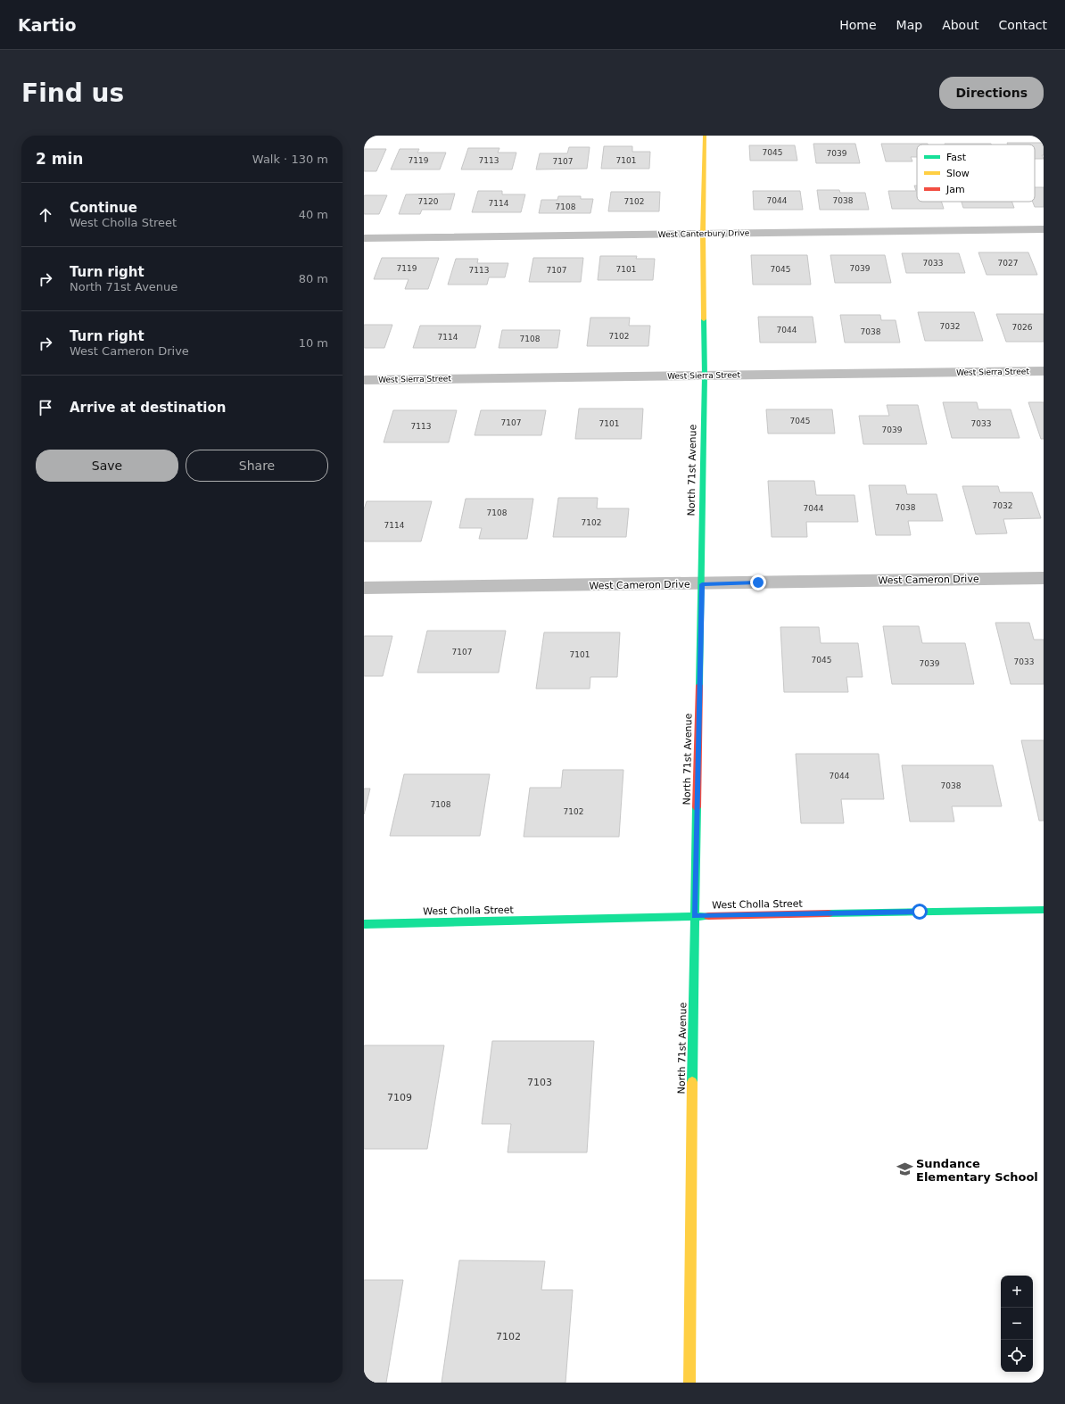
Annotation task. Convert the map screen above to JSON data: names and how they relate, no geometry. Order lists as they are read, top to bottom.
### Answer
{
  "streets": {
    "street": [
      "West Canterbury Drive",
      "West Sierra Street",
      "North 71st Avenue",
      "West Cameron Drive",
      "West Cholla Street"
    ]
  },
  "crossings": [
    ["West Canterbury Drive", "North 71st Avenue"],
    ["West Sierra Street", "North 71st Avenue"],
    ["North 71st Avenue", "West Cameron Drive"],
    ["North 71st Avenue", "West Cholla Street"]
  ],
  "places": {
    "school or university": ["Sundance Elementary School"]
  },
  "house_numbers": [
    "7045",
    "7039",
    "7119",
    "7113",
    "7101",
    "7107",
    "7044",
    "7038",
    "7120",
    "7102",
    "7114",
    "7108",
    "7033",
    "7027",
    "7119",
    "7039",
    "7101",
    "7045",
    "7113",
    "7107",
    "7032",
    "7026",
    "7044",
    "7038",
    "7102",
    "7114",
    "7108",
    "7045",
    "7107",
    "7101",
    "7033",
    "7113",
    "7039",
    "7032",
    "7038",
    "7044",
    "7108",
    "7102",
    "7114",
    "7107",
    "7101",
    "7045",
    "7033",
    "7039",
    "7044",
    "7038",
    "7108",
    "7102",
    "7103",
    "7109",
    "7102"
  ],
  "legend": ["Fast", "Slow", "Jam"],
  "page": {
    "header": "Kartio",
    "nav": [
      "Home",
      "Map",
      "About",
      "Contact"
    ],
    "buttons": [
      "Directions",
      ["Save", "Share"]
    ],
    "title": "Find us",
    "heading": ["2 min", "Walk · 130 m"],
    "list": [
      ["Continue", "West Cholla Street", "40 m"],
      ["Turn right", "North 71st Avenue", "80 m"],
      ["Turn right", "West Cameron Drive", "10 m"],
      "Arrive at destination"
    ],
    "map_buttons": ["+", "−"]
  }
}
